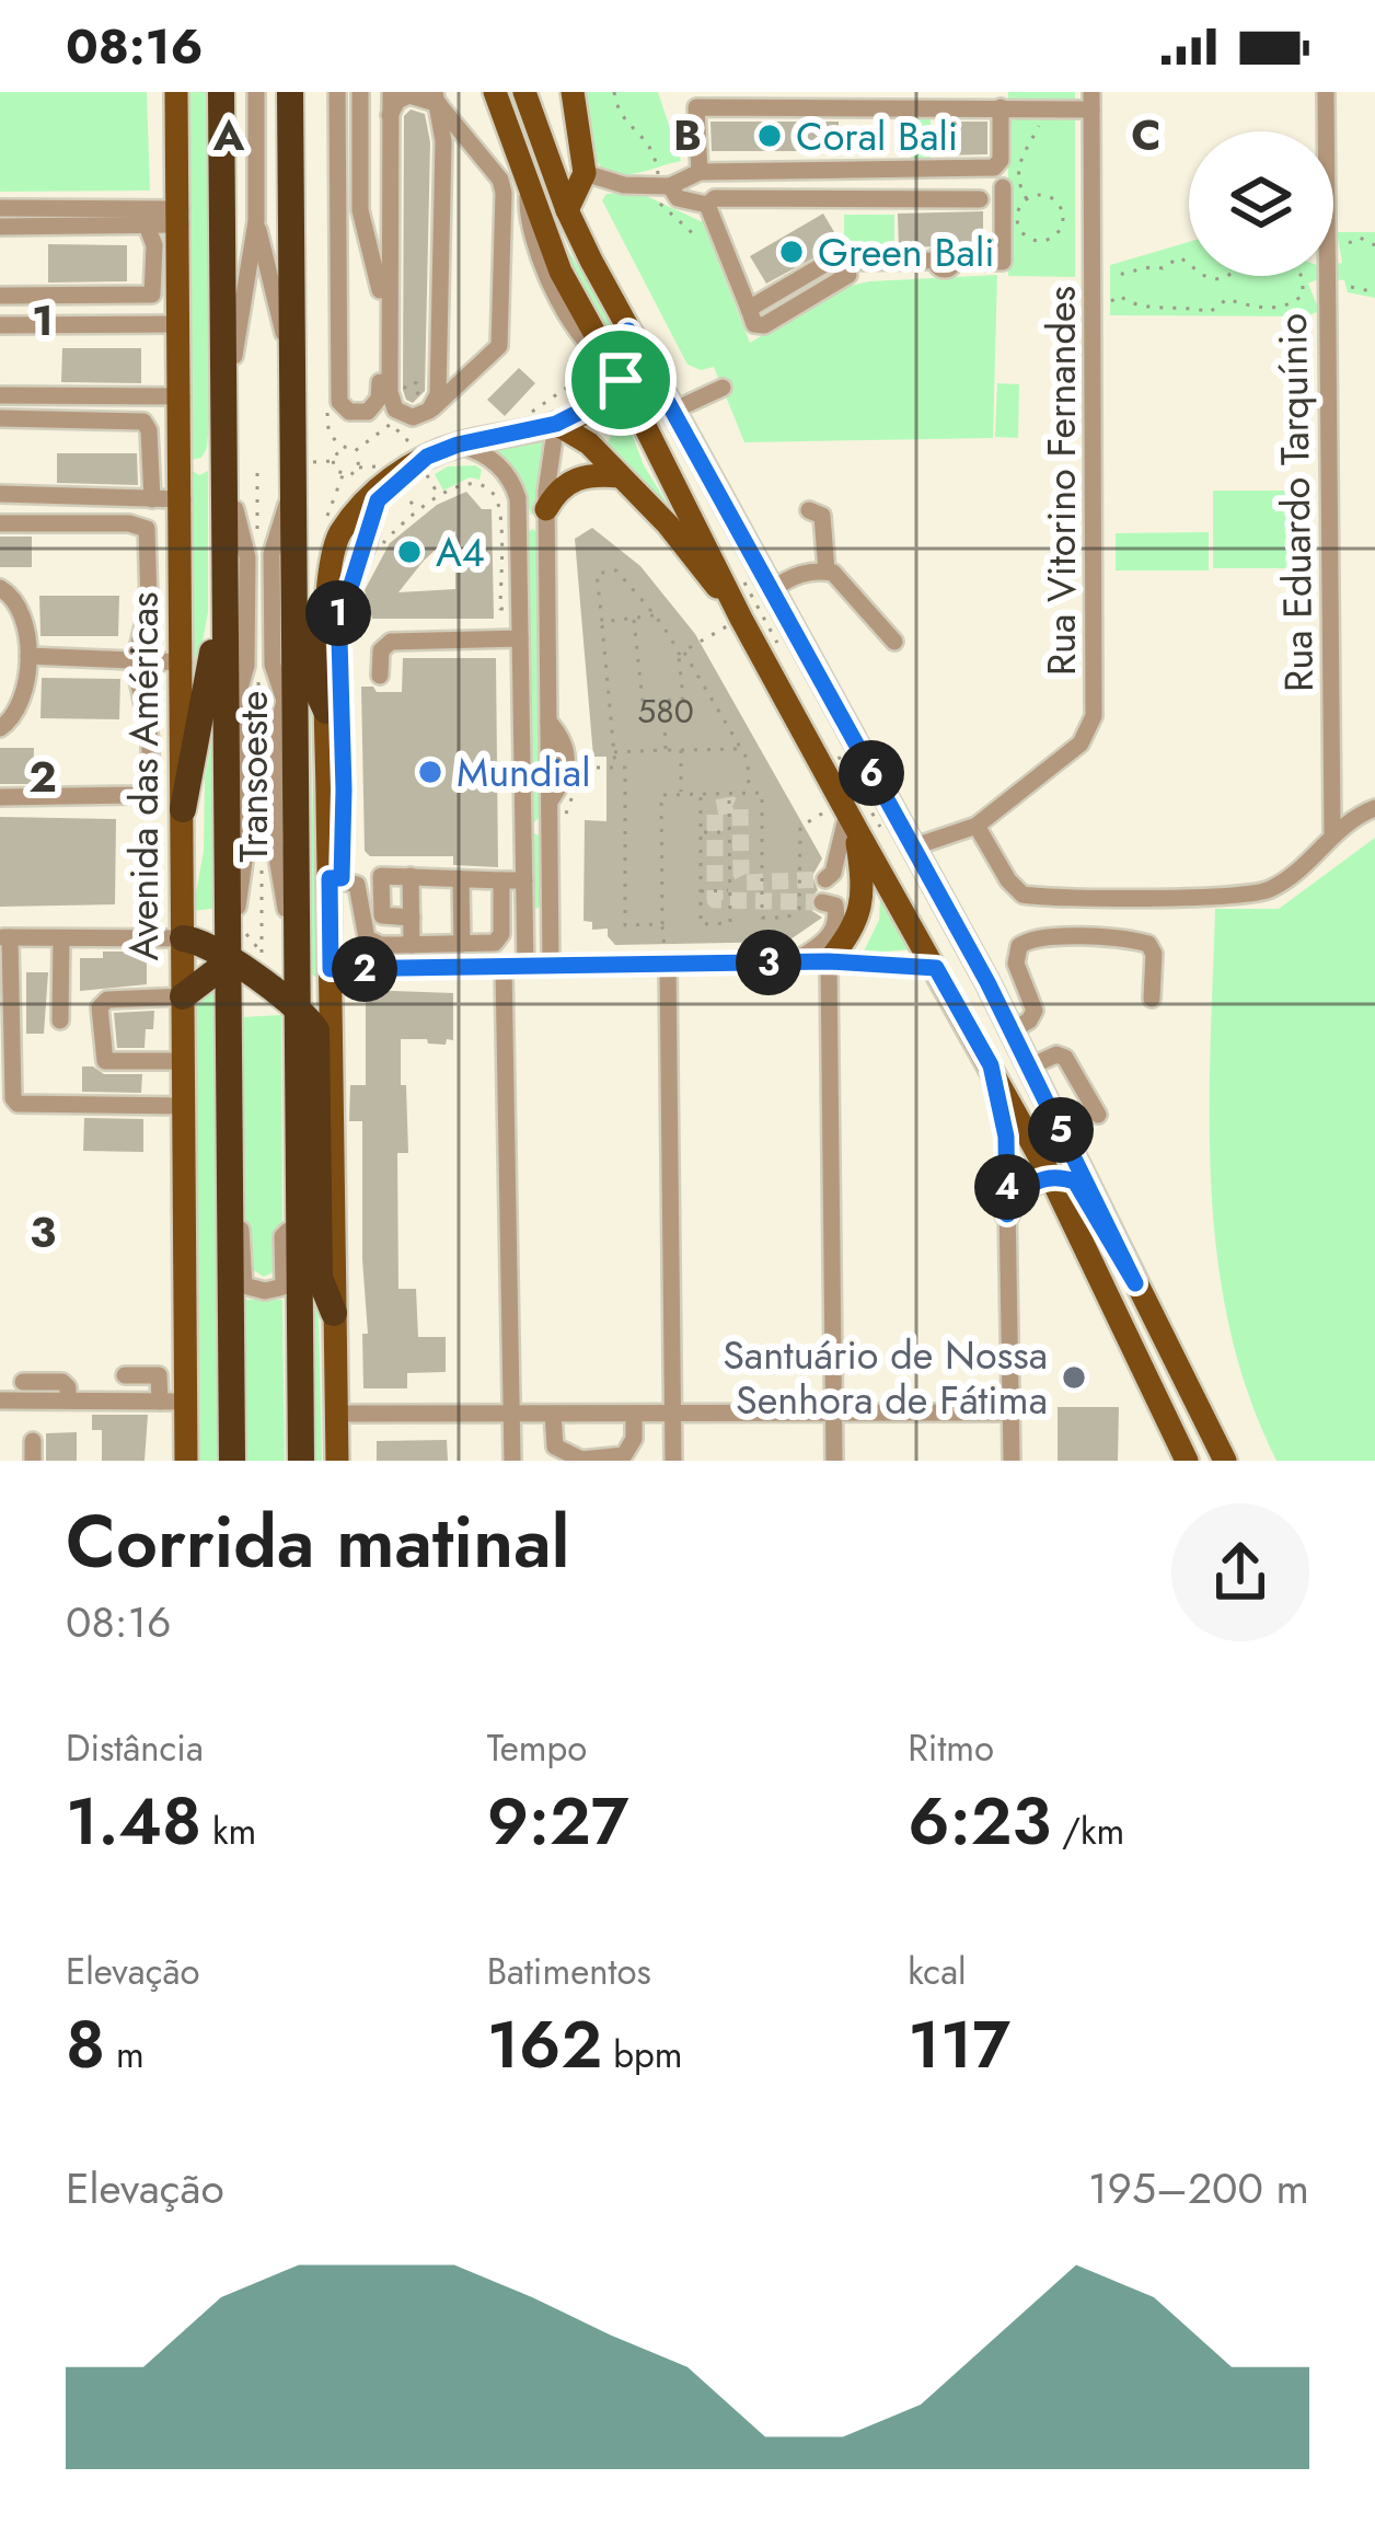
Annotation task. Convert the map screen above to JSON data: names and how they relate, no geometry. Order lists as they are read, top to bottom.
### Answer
{
  "streets": {
    "highway": ["Avenida das Américas"],
    "street": ["Rua Vitorino Fernandes", "Rua Eduardo Tarquínio", "Transoeste"]
  },
  "crossings": [
    ["Avenida das Américas", "Transoeste"]
  ],
  "places": [
    "Coral Bali",
    "Green Bali",
    "A4",
    "Mundial",
    "Santuário de Nossa Senhora de Fátima"
  ],
  "house_numbers": ["580"],
  "page": {
    "status": "08:16",
    "pins": [
      "1",
      "6",
      "3",
      "2",
      "5",
      "4"
    ],
    "heading": ["Corrida matinal", "08:16"],
    "stats": [
      ["Distância", "1.48 km"],
      ["Tempo", "9:27"],
      ["Ritmo", "6:23 /km"],
      ["Elevação", "8 m"],
      ["Batimentos", "162 bpm"],
      ["kcal", "117"]
    ],
    "chart": ["Elevação", "195–200 m"]
  },
  "grid": {
    "columns": ["A", "B", "C"],
    "rows": ["1", "2", "3"]
  }
}
